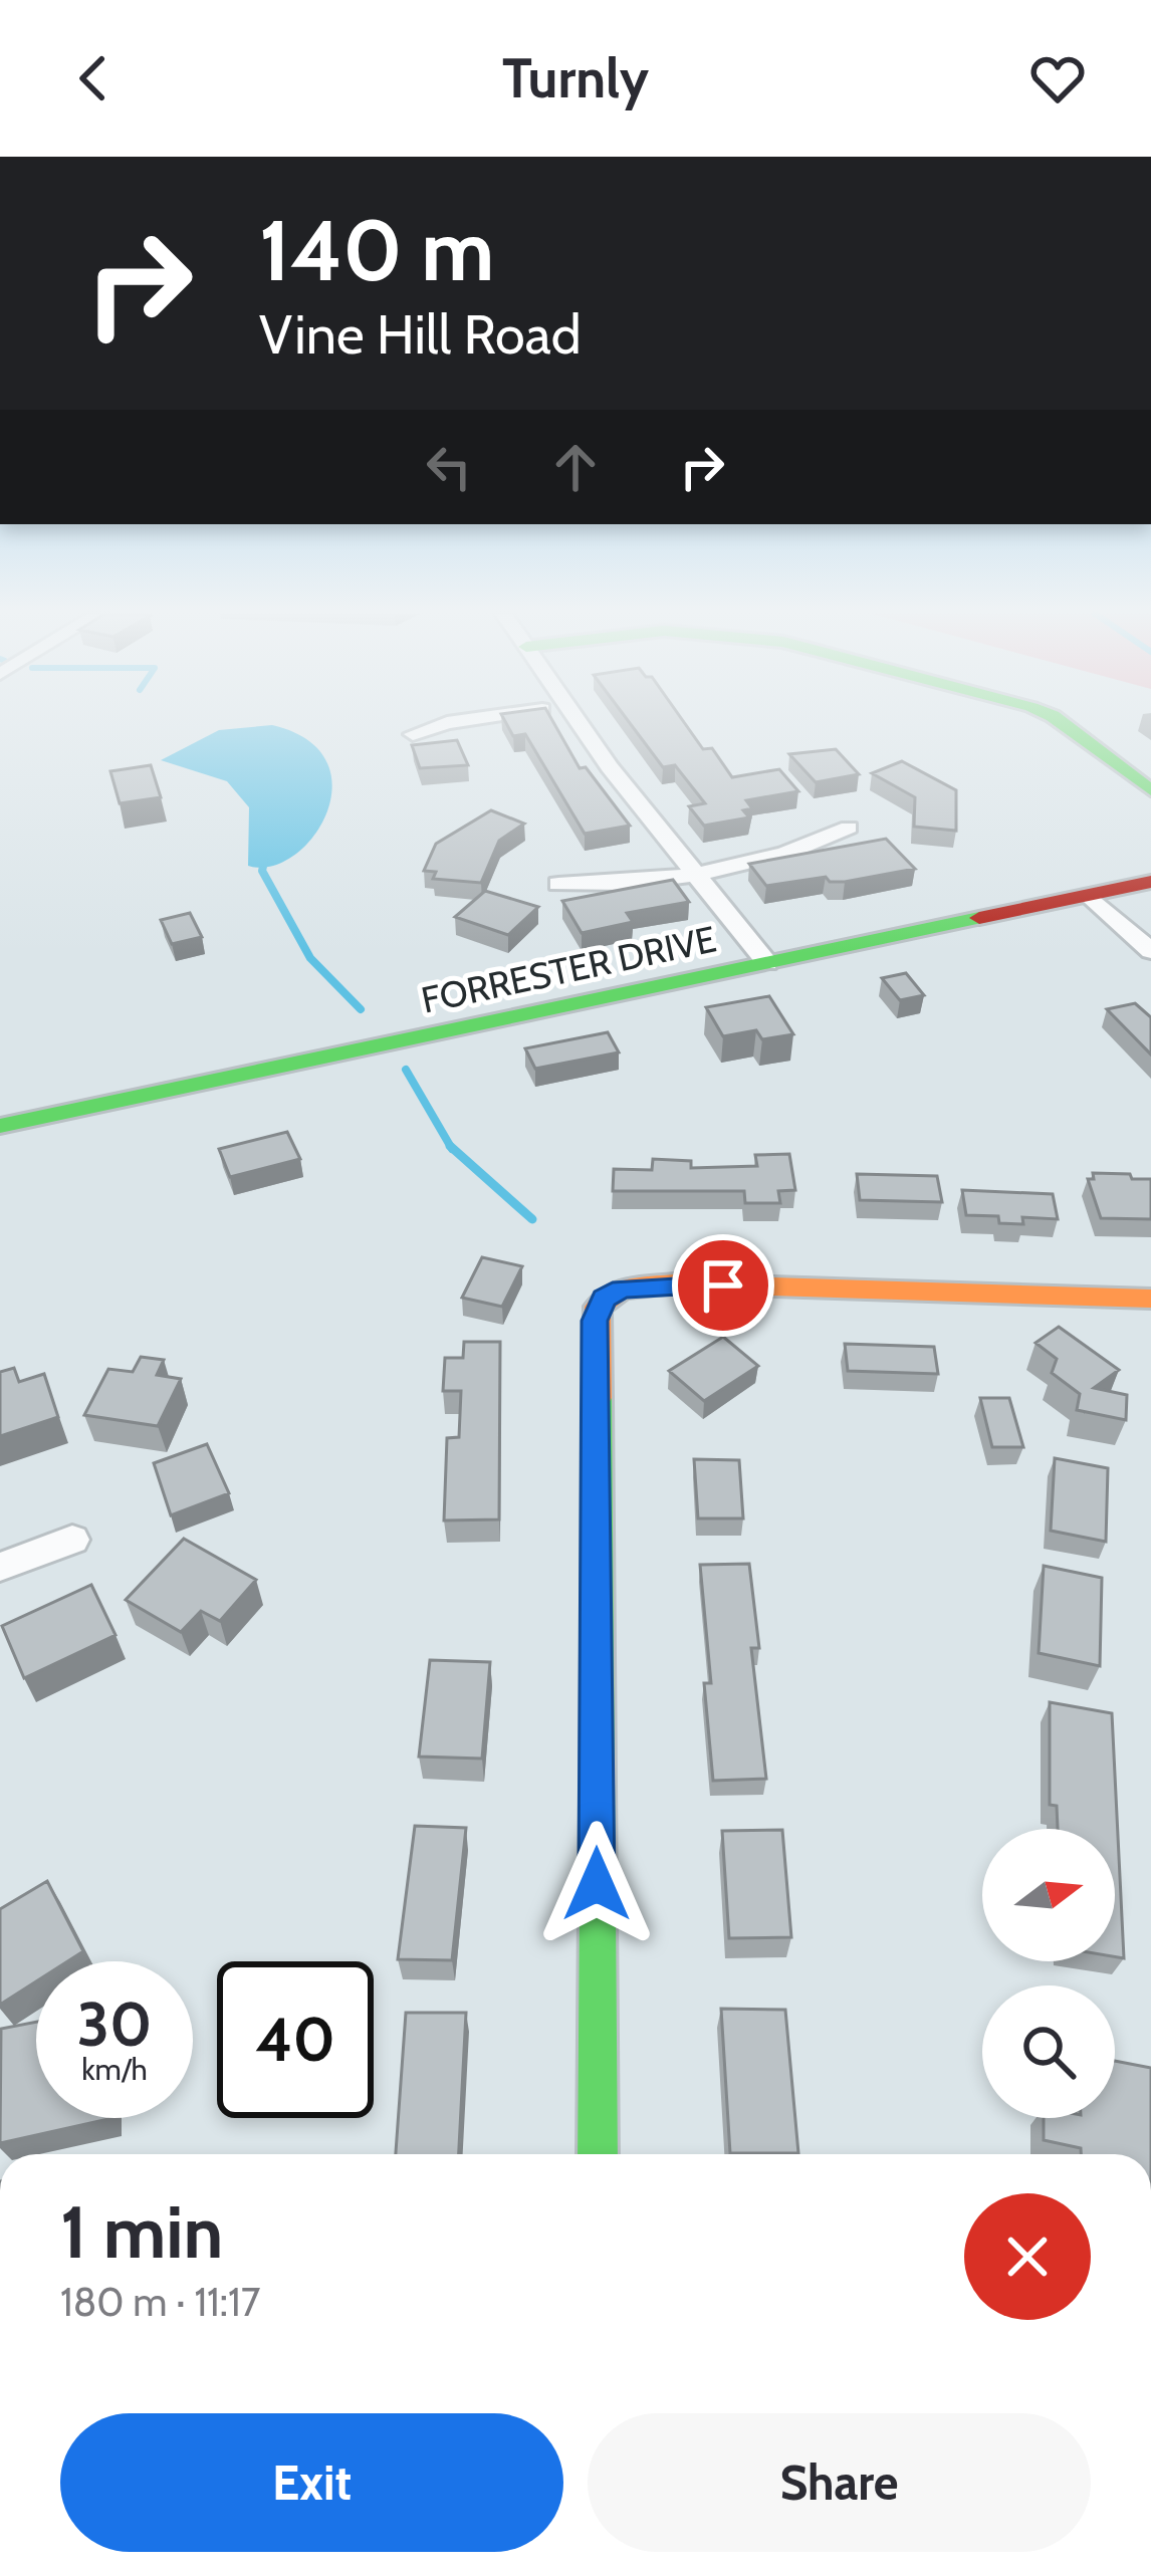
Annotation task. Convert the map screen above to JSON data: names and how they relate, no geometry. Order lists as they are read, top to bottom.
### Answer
{
  "streets": {
    "street": ["FORRESTER DRIVE"]
  },
  "north": "right",
  "page": {
    "header": "Turnly",
    "turn": ["140 m", "Vine Hill Road"],
    "speed": "30 km/h",
    "limit": "40",
    "heading": ["1 min", "180 m · 11:17"],
    "buttons": ["Exit", "Share"]
  }
}
